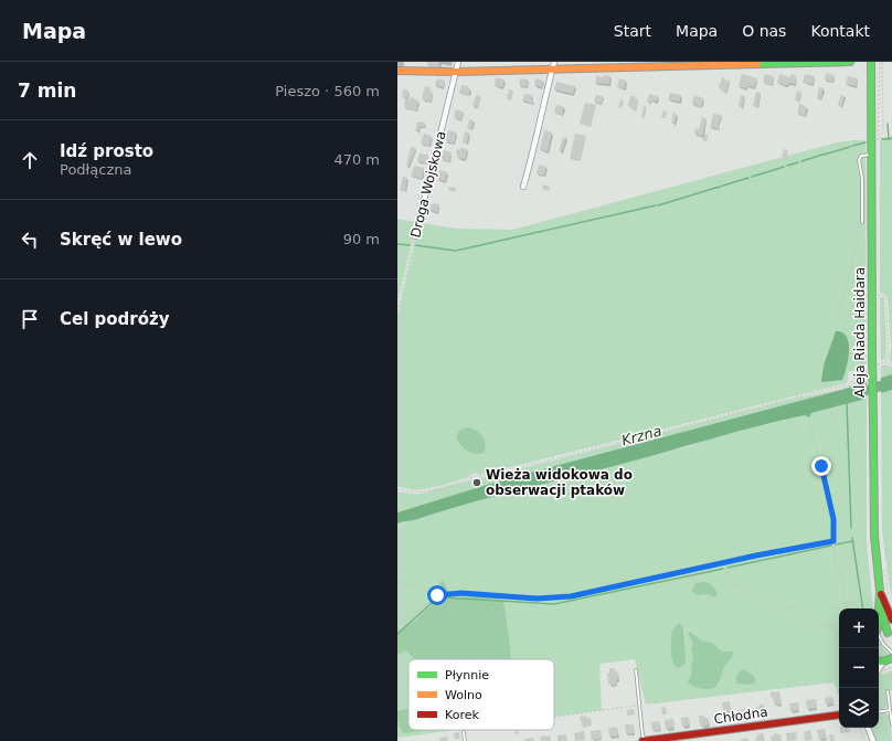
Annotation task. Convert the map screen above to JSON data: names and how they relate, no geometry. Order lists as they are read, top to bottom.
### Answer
{
  "streets": {
    "street": ["Droga Wojskowa", "Aleja Riada Haidara", "Chłodna"]
  },
  "water": ["Krzna"],
  "places": ["Wieża widokowa do obserwacji ptaków"],
  "legend": ["Płynnie", "Wolno", "Korek"],
  "page": {
    "header": "Mapa",
    "nav": [
      "Start",
      "Mapa",
      "O nas",
      "Kontakt"
    ],
    "heading": ["7 min", "Pieszo · 560 m"],
    "list": [
      ["Idź prosto", "Podłączna", "470 m"],
      ["Skręć w lewo", "90 m"],
      "Cel podróży"
    ],
    "map_buttons": ["+", "−"]
  }
}
